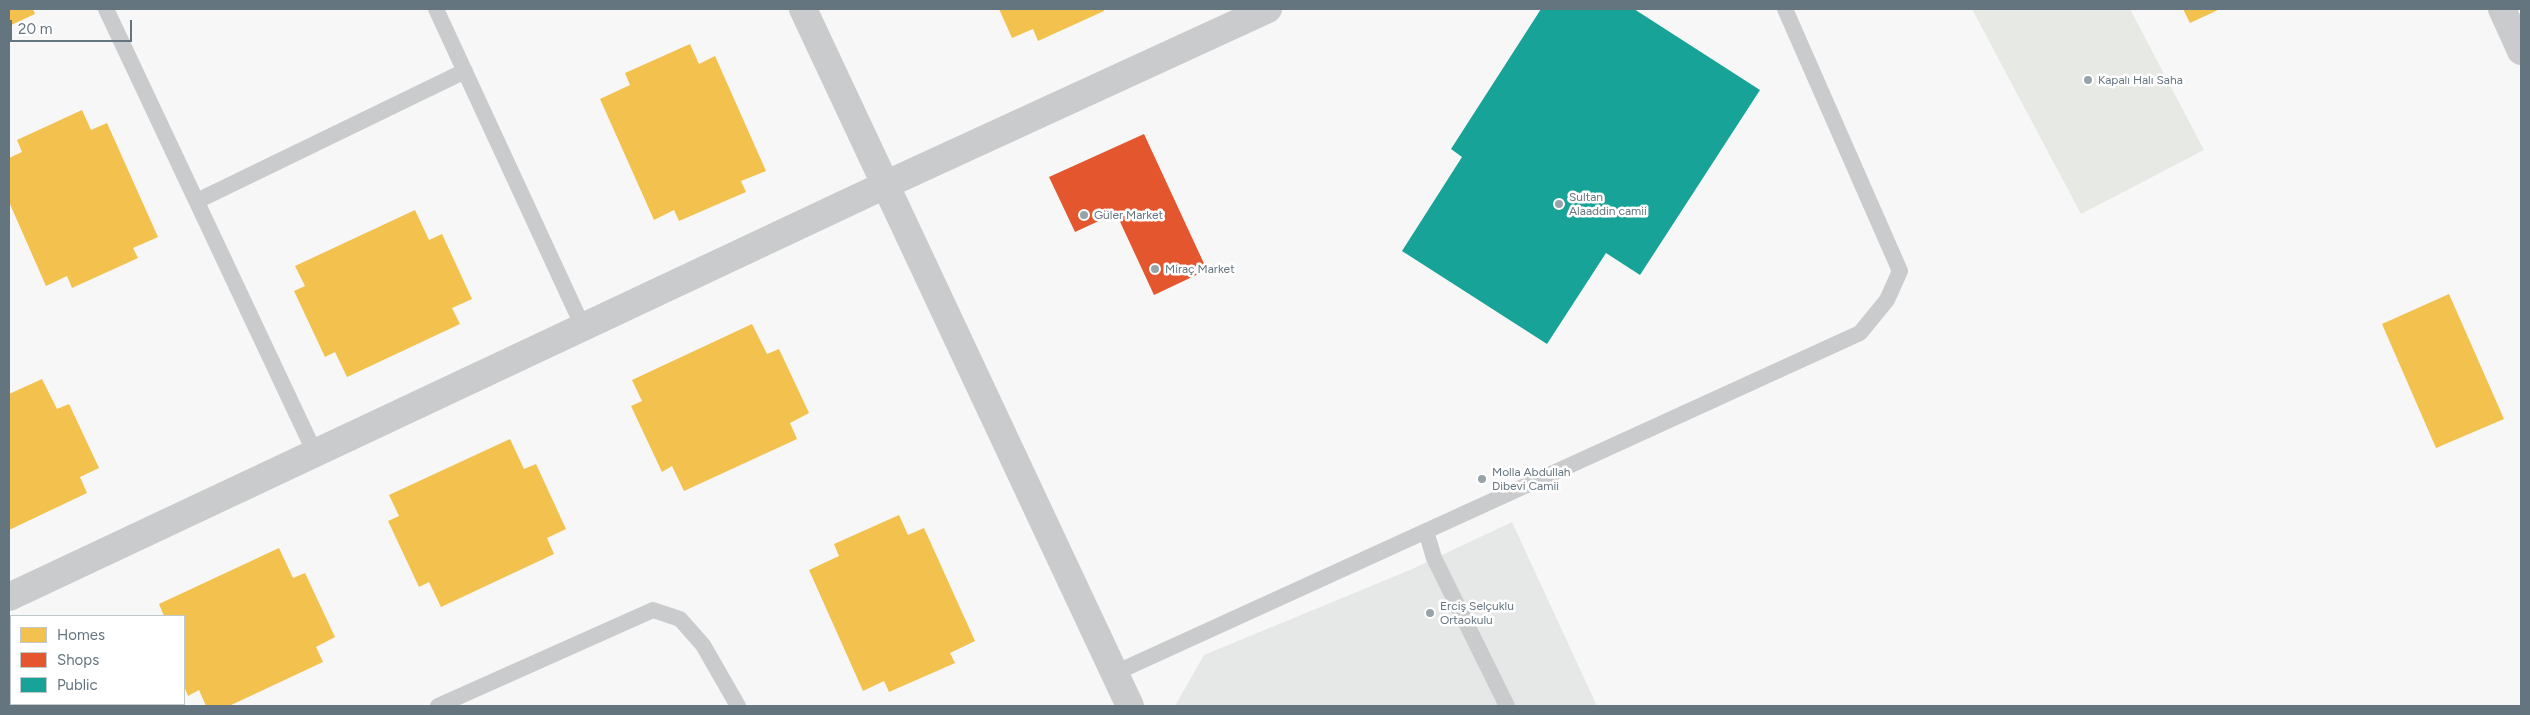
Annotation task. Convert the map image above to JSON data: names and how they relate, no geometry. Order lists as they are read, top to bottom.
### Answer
{
  "places": [
    "Kapalı Halı Saha",
    "Sultan Alaaddin camii",
    "Güler Market",
    "Miraç Market",
    "Molla Abdullah Dibevi Camii",
    "Erciş Selçuklu Ortaokulu"
  ],
  "legend": ["Homes", "Shops", "Public"],
  "scale_bar": "20 m"
}
